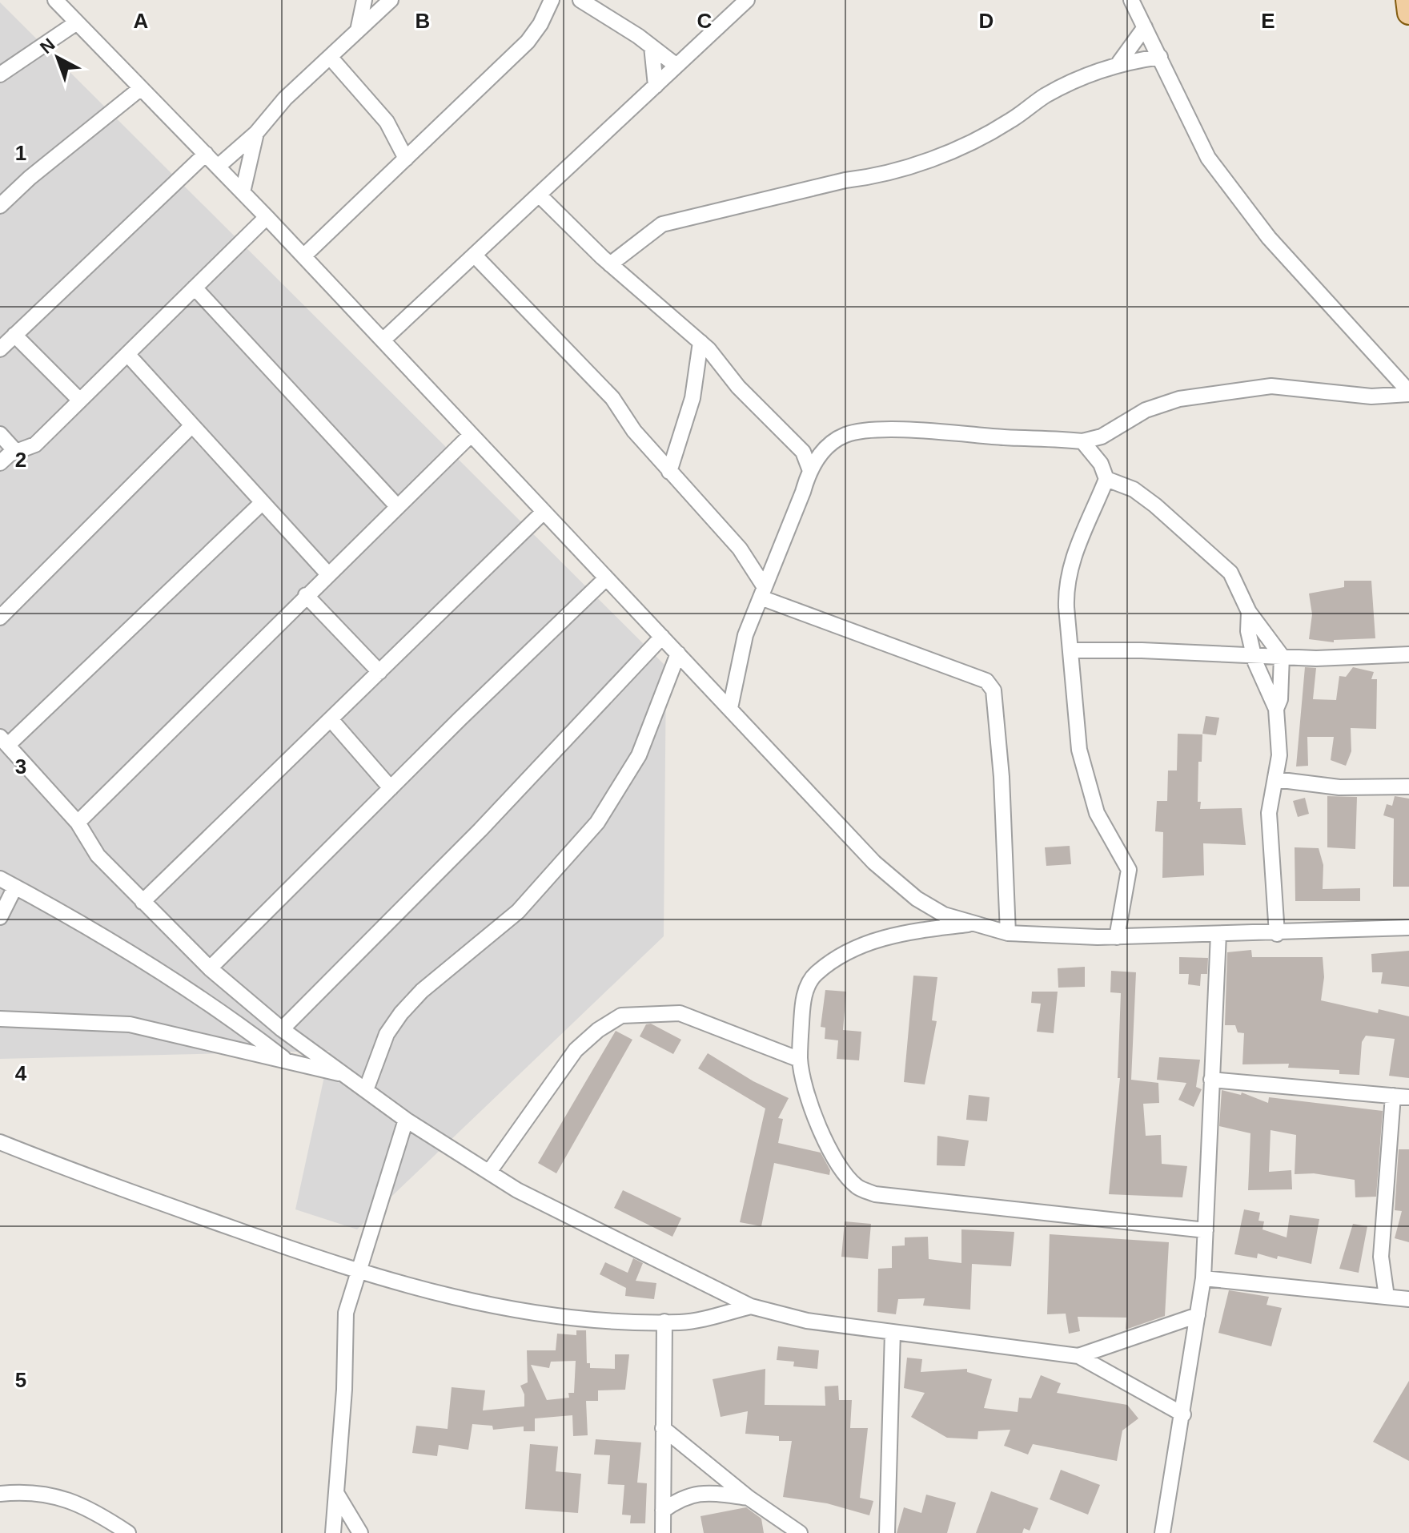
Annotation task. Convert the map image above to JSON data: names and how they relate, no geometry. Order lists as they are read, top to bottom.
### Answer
{
  "north": "top left",
  "grid": {
    "columns": [
      "A",
      "B",
      "C",
      "D",
      "E"
    ],
    "rows": [
      "1",
      "2",
      "3",
      "4",
      "5"
    ]
  }
}
